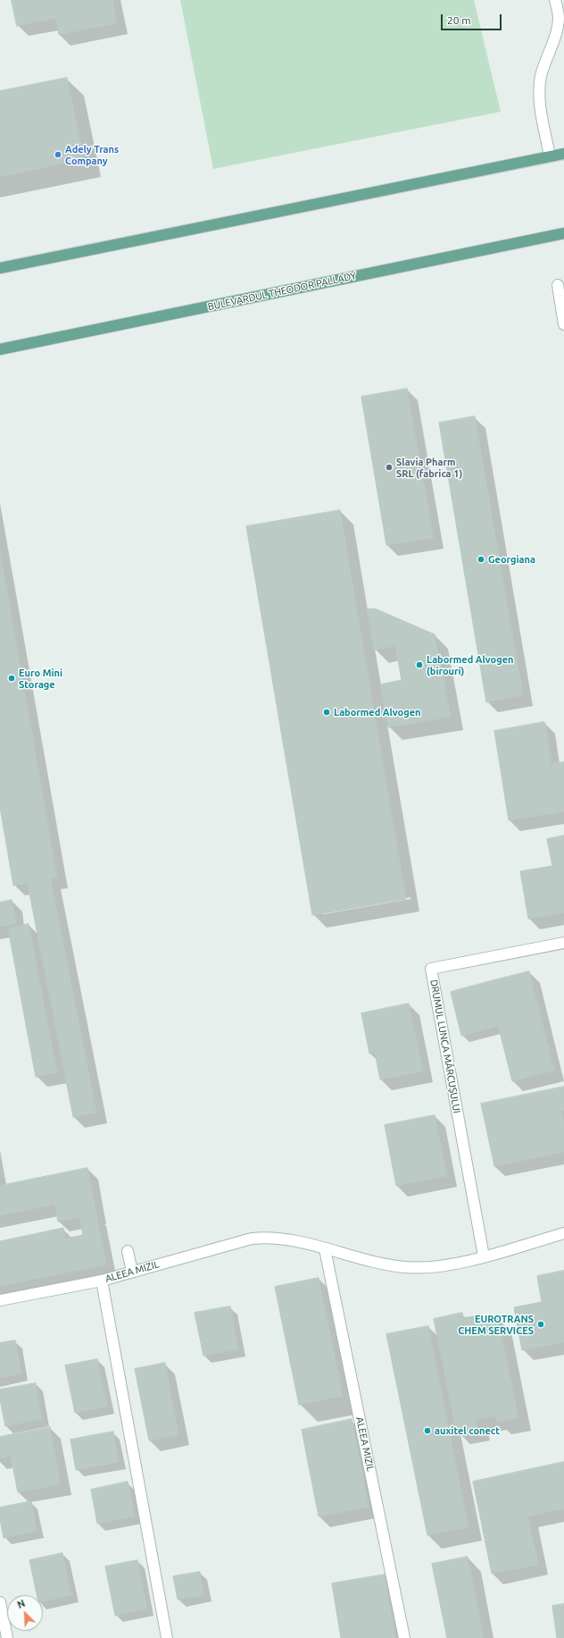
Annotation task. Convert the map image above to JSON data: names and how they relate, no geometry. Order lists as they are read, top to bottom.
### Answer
{
  "streets": {
    "main road": ["BULEVARDUL THEODOR PALLADY"],
    "street": ["DRUMUL LUNCA MĂRCUȘULUI", "ALEEA MIZIL"]
  },
  "crossings": [
    ["DRUMUL LUNCA MĂRCUȘULUI", "ALEEA MIZIL"]
  ],
  "places": [
    "Adely Trans Company",
    "Slavia Pharm SRL (fabrica 1)",
    "Georgiana",
    "Labormed Alvogen (birouri)",
    "Euro Mini Storage",
    "Labormed Alvogen",
    "EUROTRANS CHEM SERVICES",
    "auxitel conect"
  ],
  "scale_bar": "20 m",
  "north": "top left"
}
